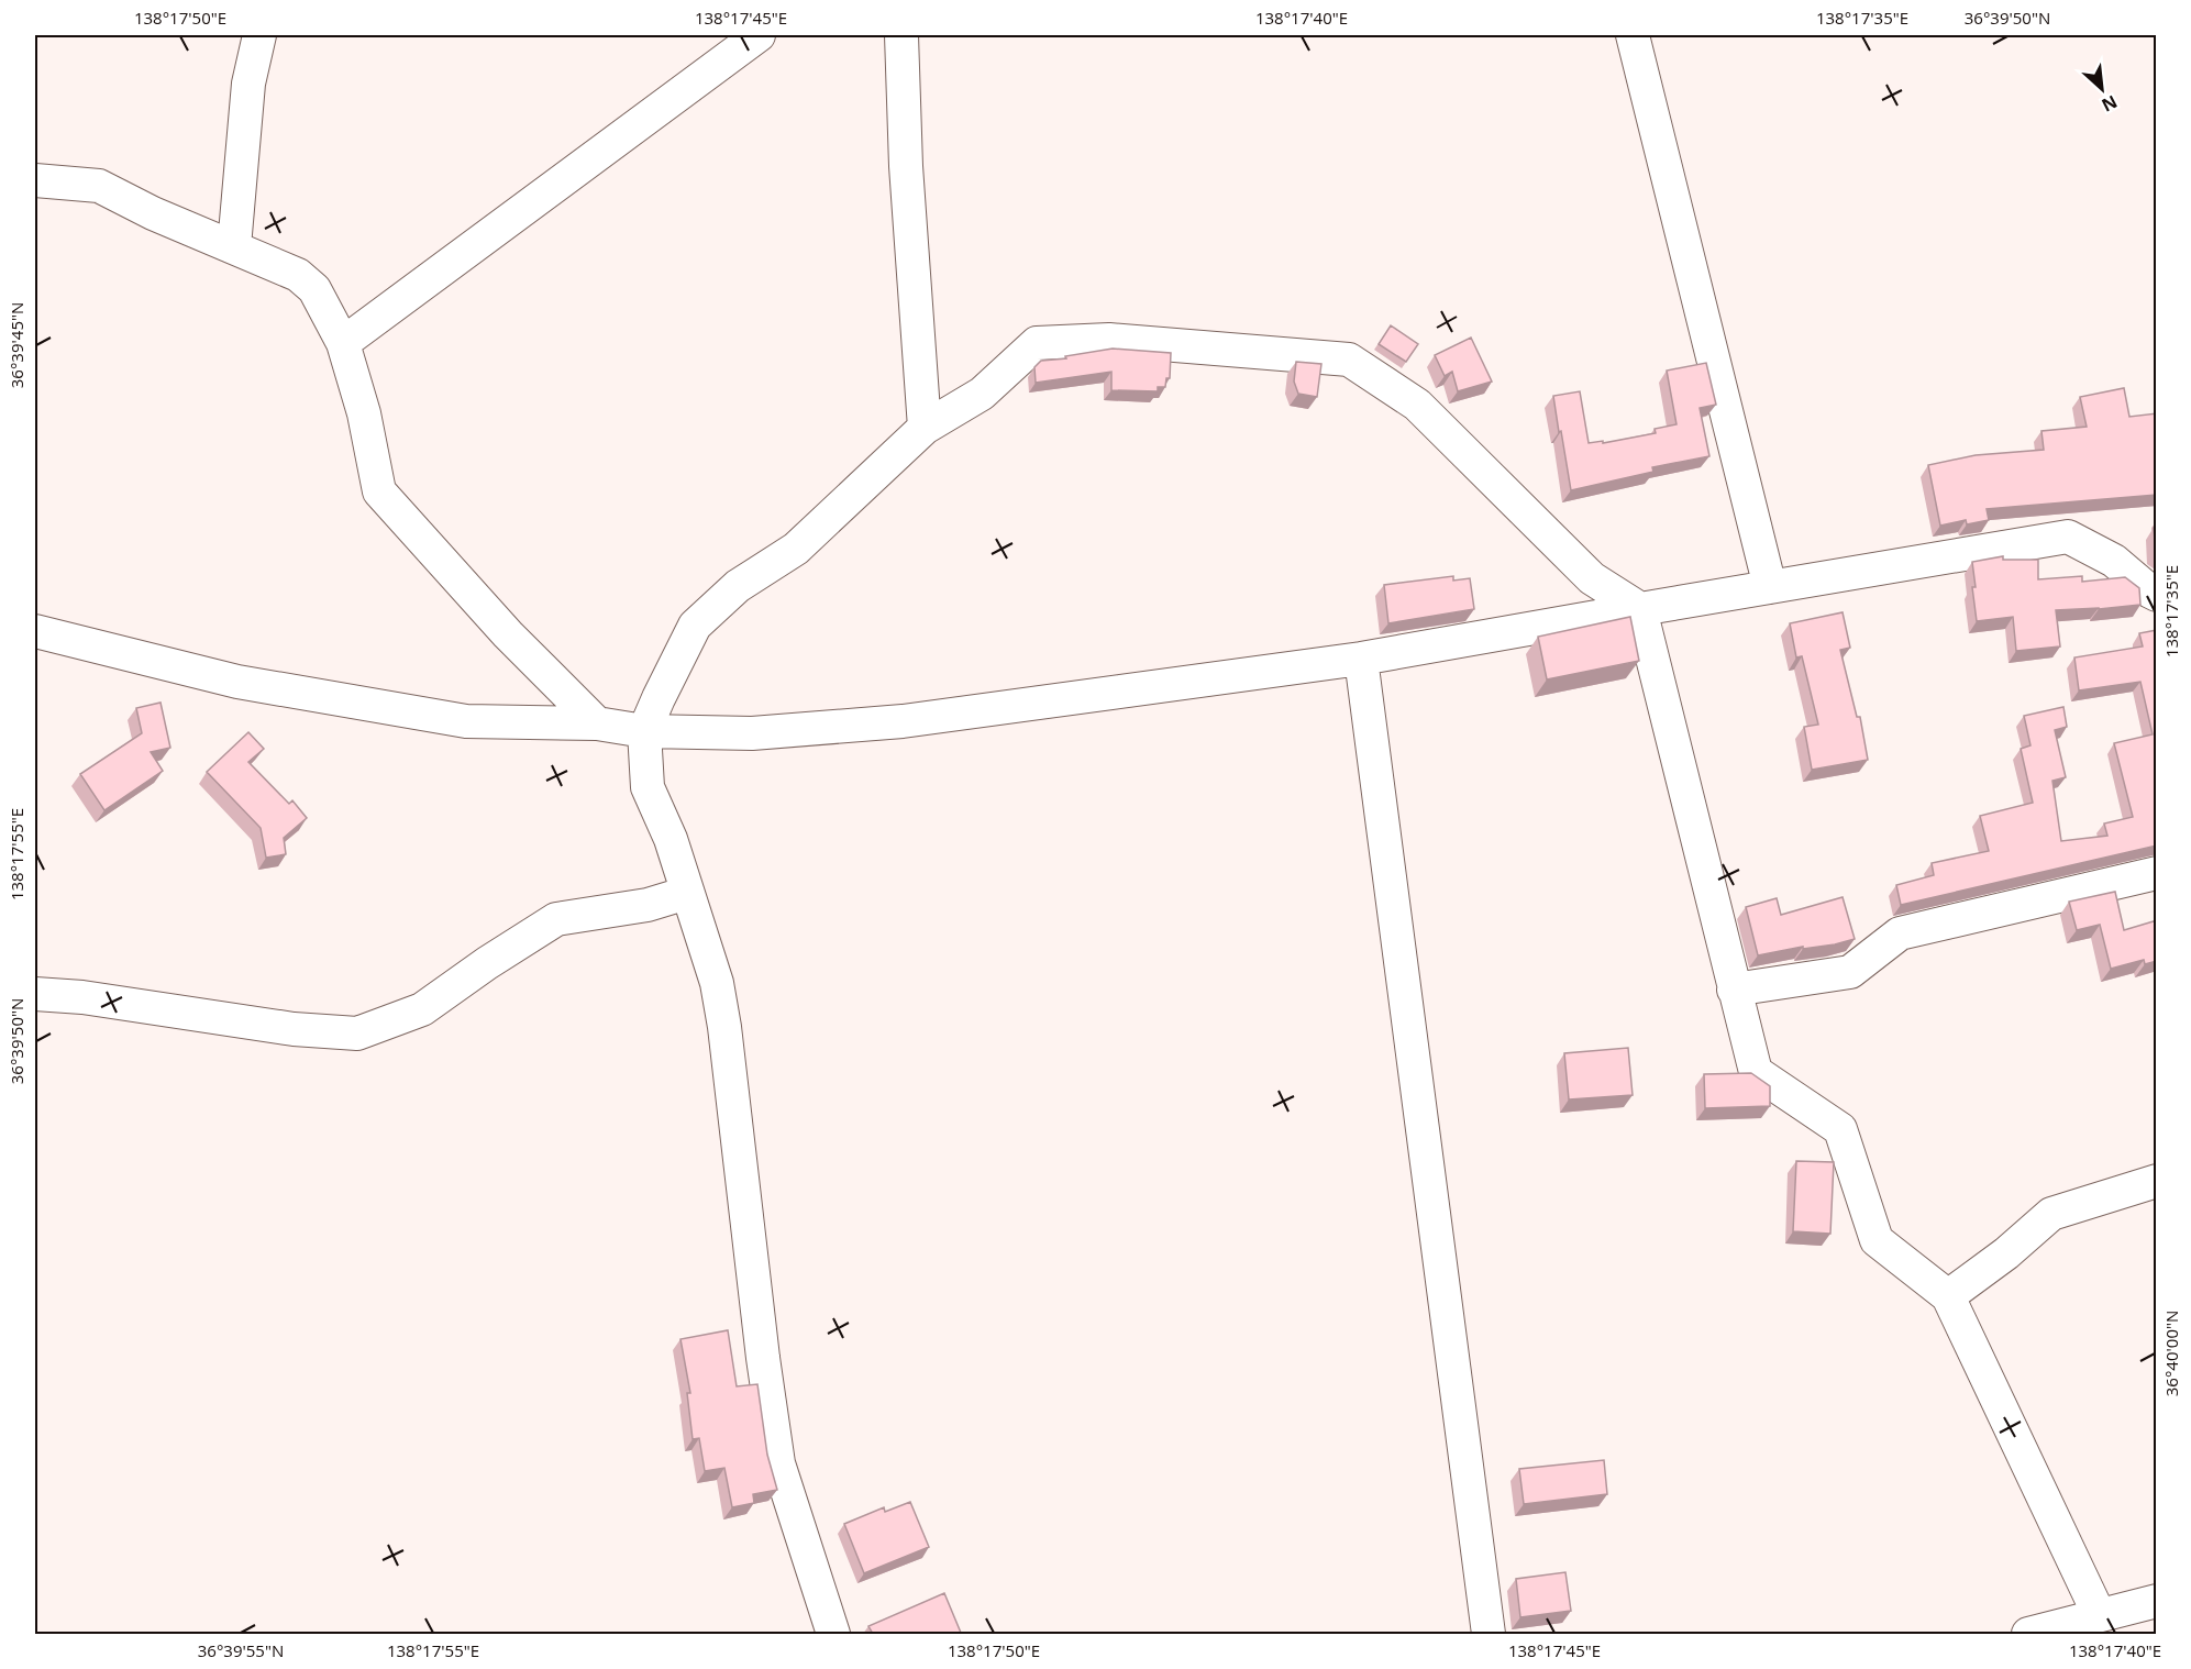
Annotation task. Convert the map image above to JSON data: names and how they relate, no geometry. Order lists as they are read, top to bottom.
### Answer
{
  "north": "bottom right",
  "coordinates": [
    "138°17'50\"E",
    "138°17'45\"E",
    "138°17'40\"E",
    "138°17'35\"E",
    "36°39'50\"N",
    "36°39'45\"N",
    "138°17'55\"E",
    "36°40'00\"N",
    "36°39'55\"N"
  ]
}
